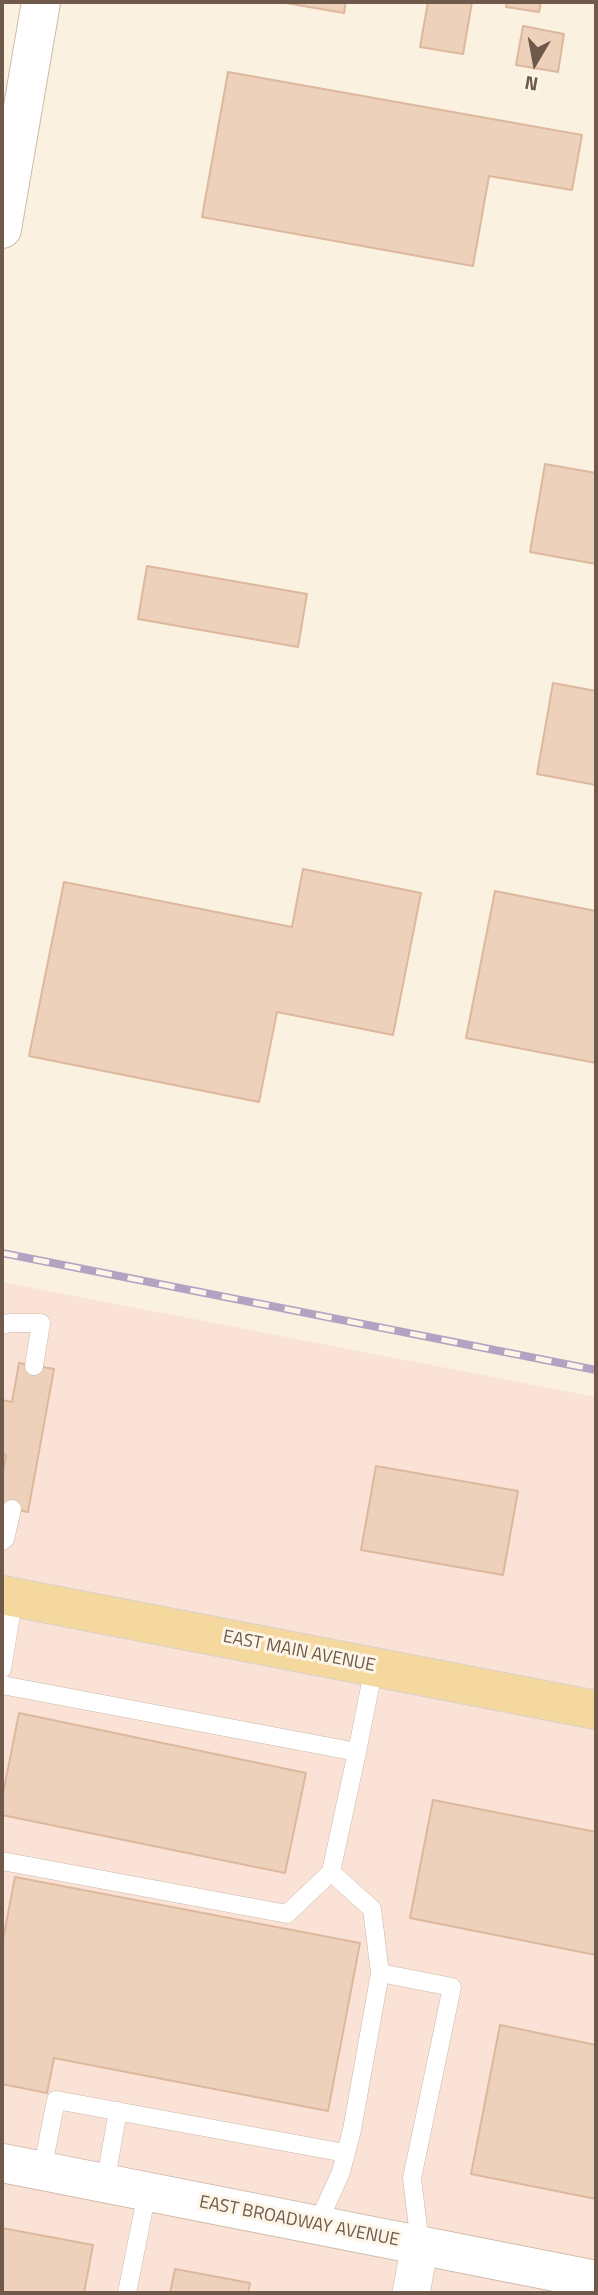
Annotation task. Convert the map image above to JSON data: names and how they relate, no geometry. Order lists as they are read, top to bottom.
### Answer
{
  "streets": {
    "main road": ["EAST MAIN AVENUE"],
    "street": ["EAST BROADWAY AVENUE"]
  },
  "north": "bottom"
}
